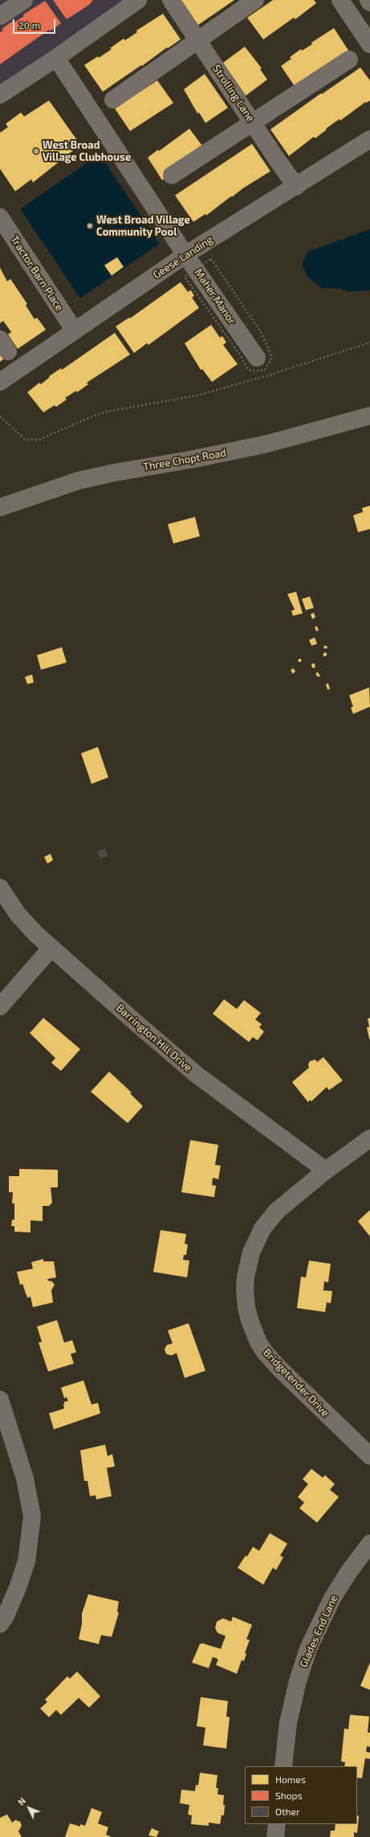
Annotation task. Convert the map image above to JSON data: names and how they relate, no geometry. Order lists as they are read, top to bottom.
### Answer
{
  "streets": {
    "main road": ["Three Chopt Road"],
    "street": [
      "Strolling Lane",
      "Geese Landing",
      "Tractor Barn Place",
      "Maher Manor",
      "Barrington Hill Drive",
      "Bridgetender Drive",
      "Glades End Lane"
    ]
  },
  "crossings": [
    ["Strolling Lane", "Geese Landing"],
    ["Geese Landing", "Tractor Barn Place"],
    ["Geese Landing", "Maher Manor"],
    ["Barrington Hill Drive", "Bridgetender Drive"]
  ],
  "places": ["West Broad Village Clubhouse", "West Broad Village Community Pool"],
  "legend": ["Homes", "Shops", "Other"],
  "scale_bar": "20 m",
  "north": "top left"
}
